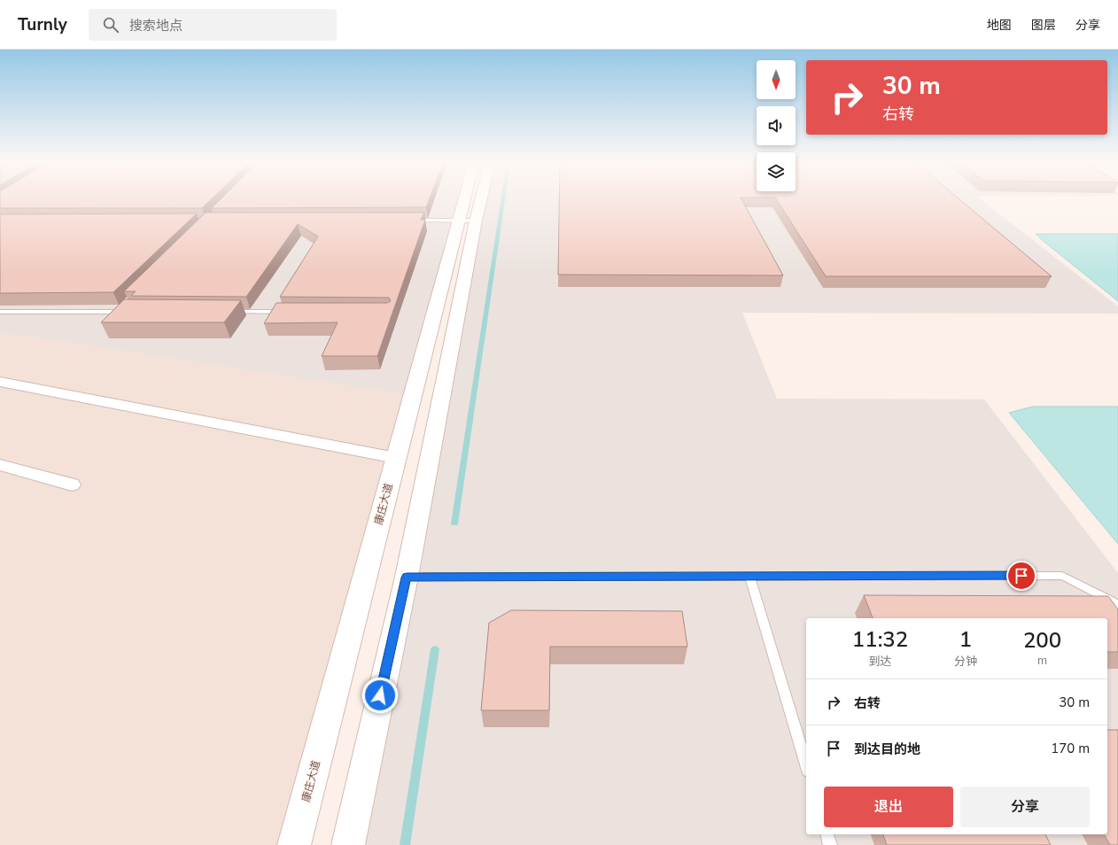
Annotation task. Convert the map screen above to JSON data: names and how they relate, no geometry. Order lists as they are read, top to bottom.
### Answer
{
  "streets": {
    "main road": ["康庄大道"]
  },
  "north": "bottom",
  "page": {
    "header": "Turnly",
    "search": "搜索地点",
    "nav": ["地图", "图层", "分享"],
    "turn": ["30 m", "右转"],
    "eta": [
      "11:32",
      "到达",
      "1",
      "分钟",
      "200",
      "m"
    ],
    "list": [
      {
        "name": "右转",
        "value": "30 m"
      },
      {
        "name": "到达目的地",
        "value": "170 m"
      }
    ],
    "buttons": ["退出", "分享"]
  }
}
